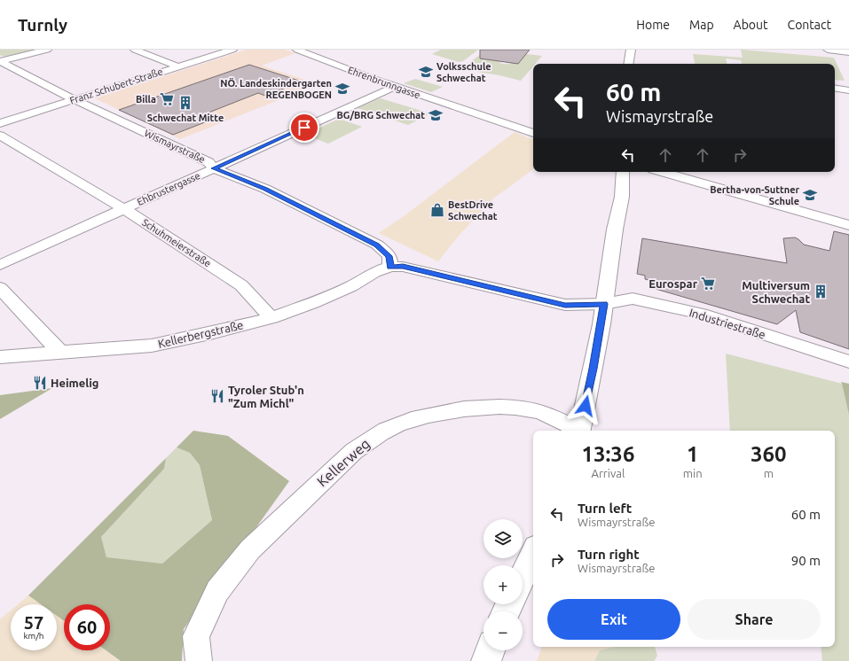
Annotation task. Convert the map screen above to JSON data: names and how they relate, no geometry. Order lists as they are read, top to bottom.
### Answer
{
  "streets": {
    "street": [
      "Ehrenbrunngasse",
      "Franz Schubert-Straße",
      "Wismayrstraße",
      "Ehbrustergasse",
      "Schuhmeierstraße",
      "Industriestraße",
      "Kellerbergstraße",
      "Kellerweg"
    ]
  },
  "crossings": [
    ["Ehrenbrunngasse", "Ehbrustergasse"],
    ["Franz Schubert-Straße", "Wismayrstraße"],
    ["Wismayrstraße", "Ehbrustergasse"],
    ["Wismayrstraße", "Kellerbergstraße"],
    ["Ehbrustergasse", "Schuhmeierstraße"],
    ["Schuhmeierstraße", "Kellerbergstraße"]
  ],
  "places": {
    "school or university": [
      "Volksschule Schwechat",
      "NÖ. Landeskindergarten REGENBOGEN",
      "BG/BRG Schwechat",
      "Bertha-von-Suttner Schule"
    ],
    "supermarket": ["Billa", "Eurospar"],
    "building": ["Schwechat Mitte", "Multiversum Schwechat"],
    "shop": ["BestDrive Schwechat"],
    "restaurant": ["Heimelig", "Tyroler Stub'n \"Zum Michl\""]
  },
  "page": {
    "header": "Turnly",
    "nav": [
      "Home",
      "Map",
      "About",
      "Contact"
    ],
    "turn": ["60 m", "Wismayrstraße"],
    "eta": [
      "13:36",
      "Arrival",
      "1",
      "min",
      "360",
      "m"
    ],
    "list": [
      {
        "name": "Turn left",
        "note": "Wismayrstraße",
        "value": "60 m"
      },
      {
        "name": "Turn right",
        "note": "Wismayrstraße",
        "value": "90 m"
      }
    ],
    "map_buttons": ["+", "−"],
    "buttons": ["Exit", "Share"],
    "speed": "57 km/h",
    "limit": "60"
  }
}
